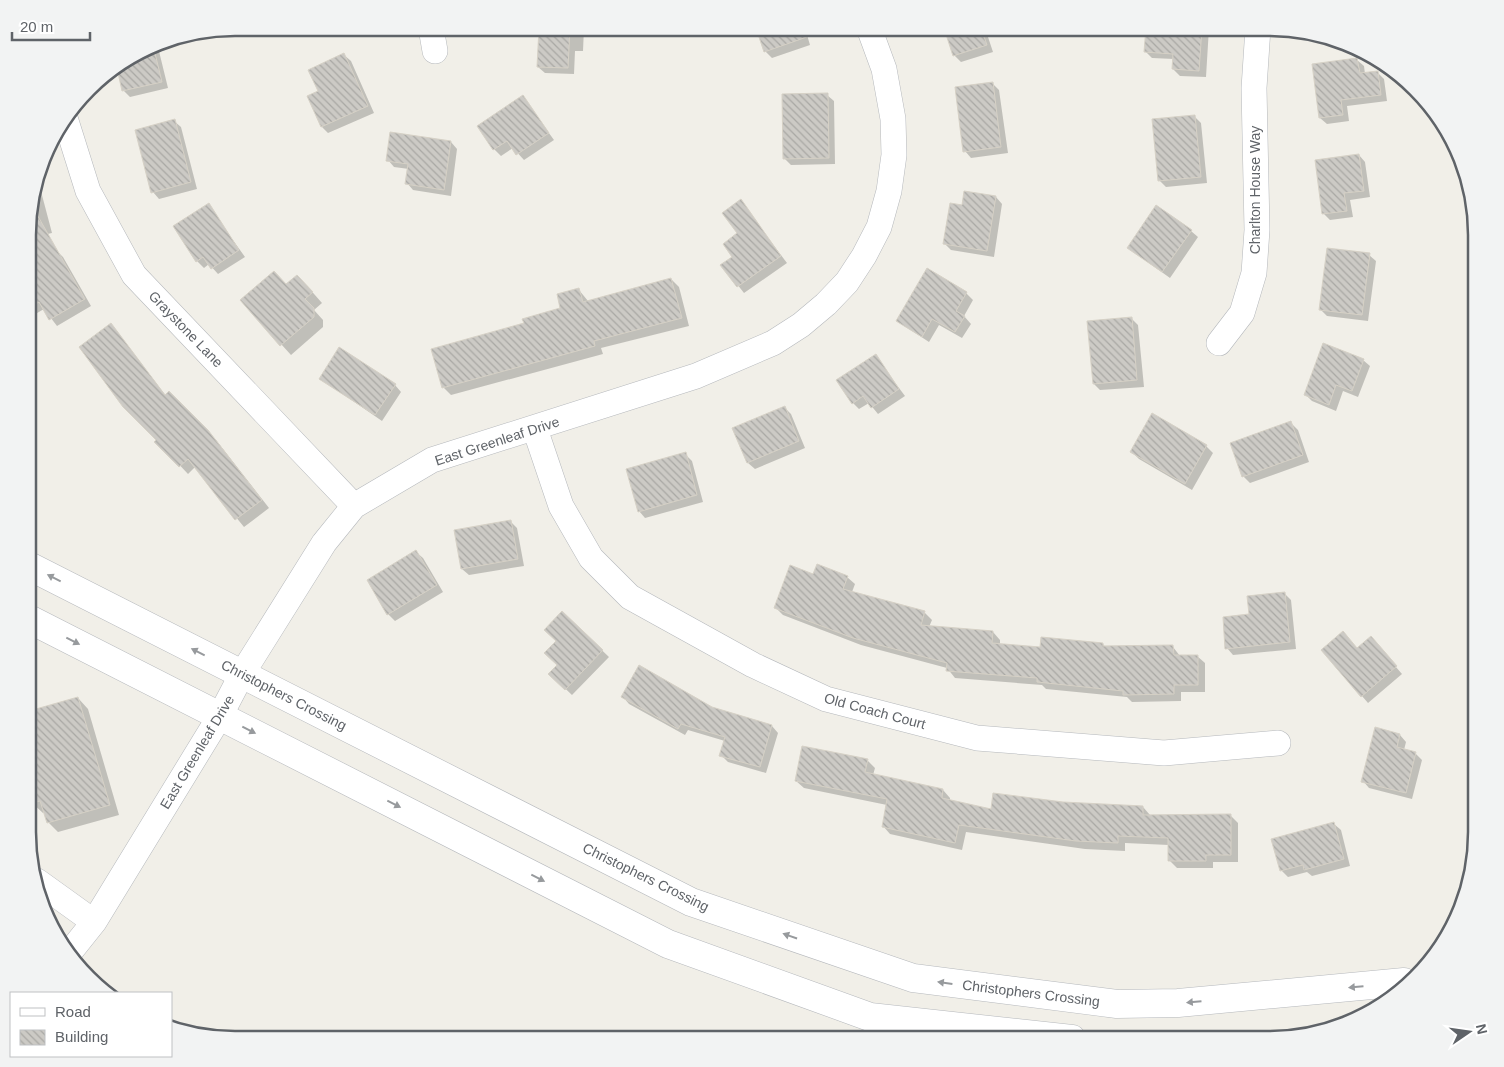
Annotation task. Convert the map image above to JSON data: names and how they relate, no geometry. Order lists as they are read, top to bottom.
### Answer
{
  "streets": {
    "street": [
      "Charlton House Way",
      "Graystone Lane",
      "East Greenleaf Drive",
      "Christophers Crossing",
      "Old Coach Court"
    ]
  },
  "crossings": [
    ["Graystone Lane", "East Greenleaf Drive"],
    ["East Greenleaf Drive", "Christophers Crossing"],
    ["East Greenleaf Drive", "Old Coach Court"]
  ],
  "legend": ["Road", "Building"],
  "scale_bar": "20 m",
  "north": "right"
}
